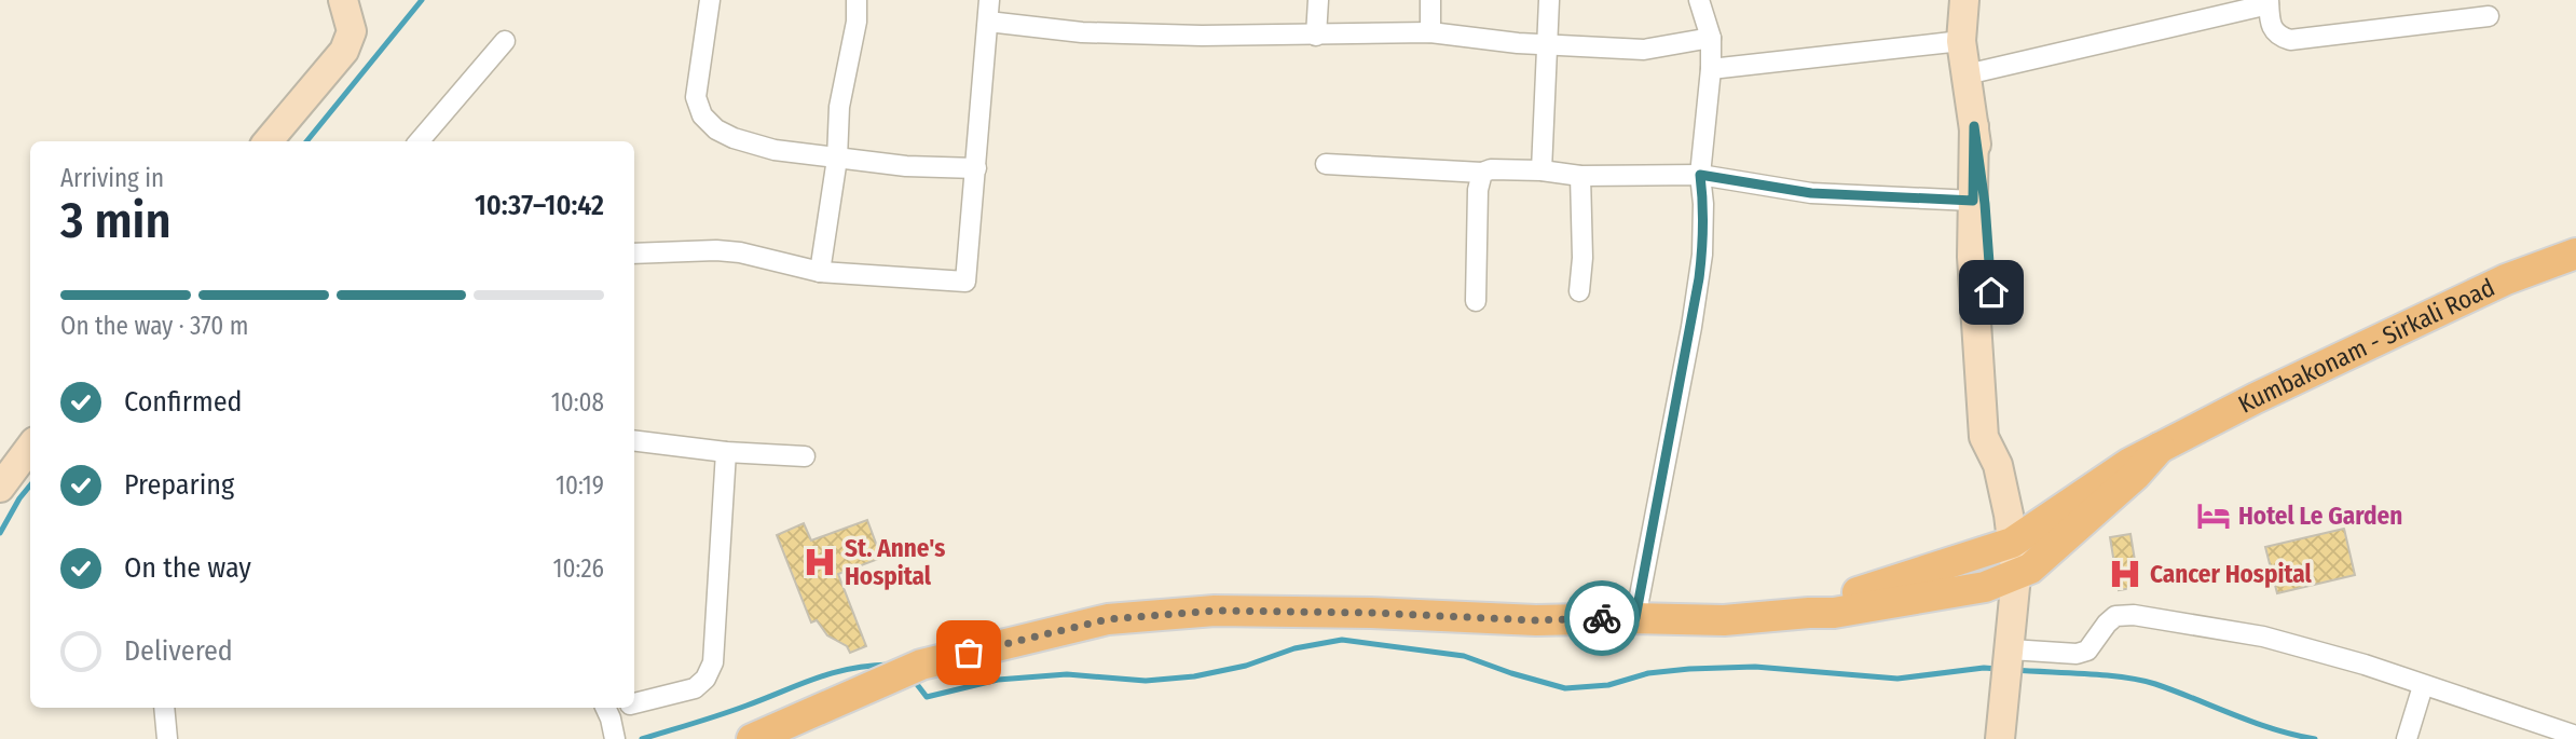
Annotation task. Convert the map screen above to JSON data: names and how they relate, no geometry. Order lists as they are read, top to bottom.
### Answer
{
  "streets": {
    "main road": ["Kumbakonam - Sirkali Road"]
  },
  "places": {
    "hotel": ["Hotel Le Garden"],
    "hospital": ["St. Anne's Hospital", "Cancer Hospital"]
  },
  "page": {
    "heading": ["3 min", "Arriving in", "10:37–10:42"],
    "bar": "On the way · 370 m",
    "list": [
      ["Confirmed", "10:08"],
      ["Preparing", "10:19"],
      ["On the way", "10:26"],
      "Delivered"
    ]
  }
}
